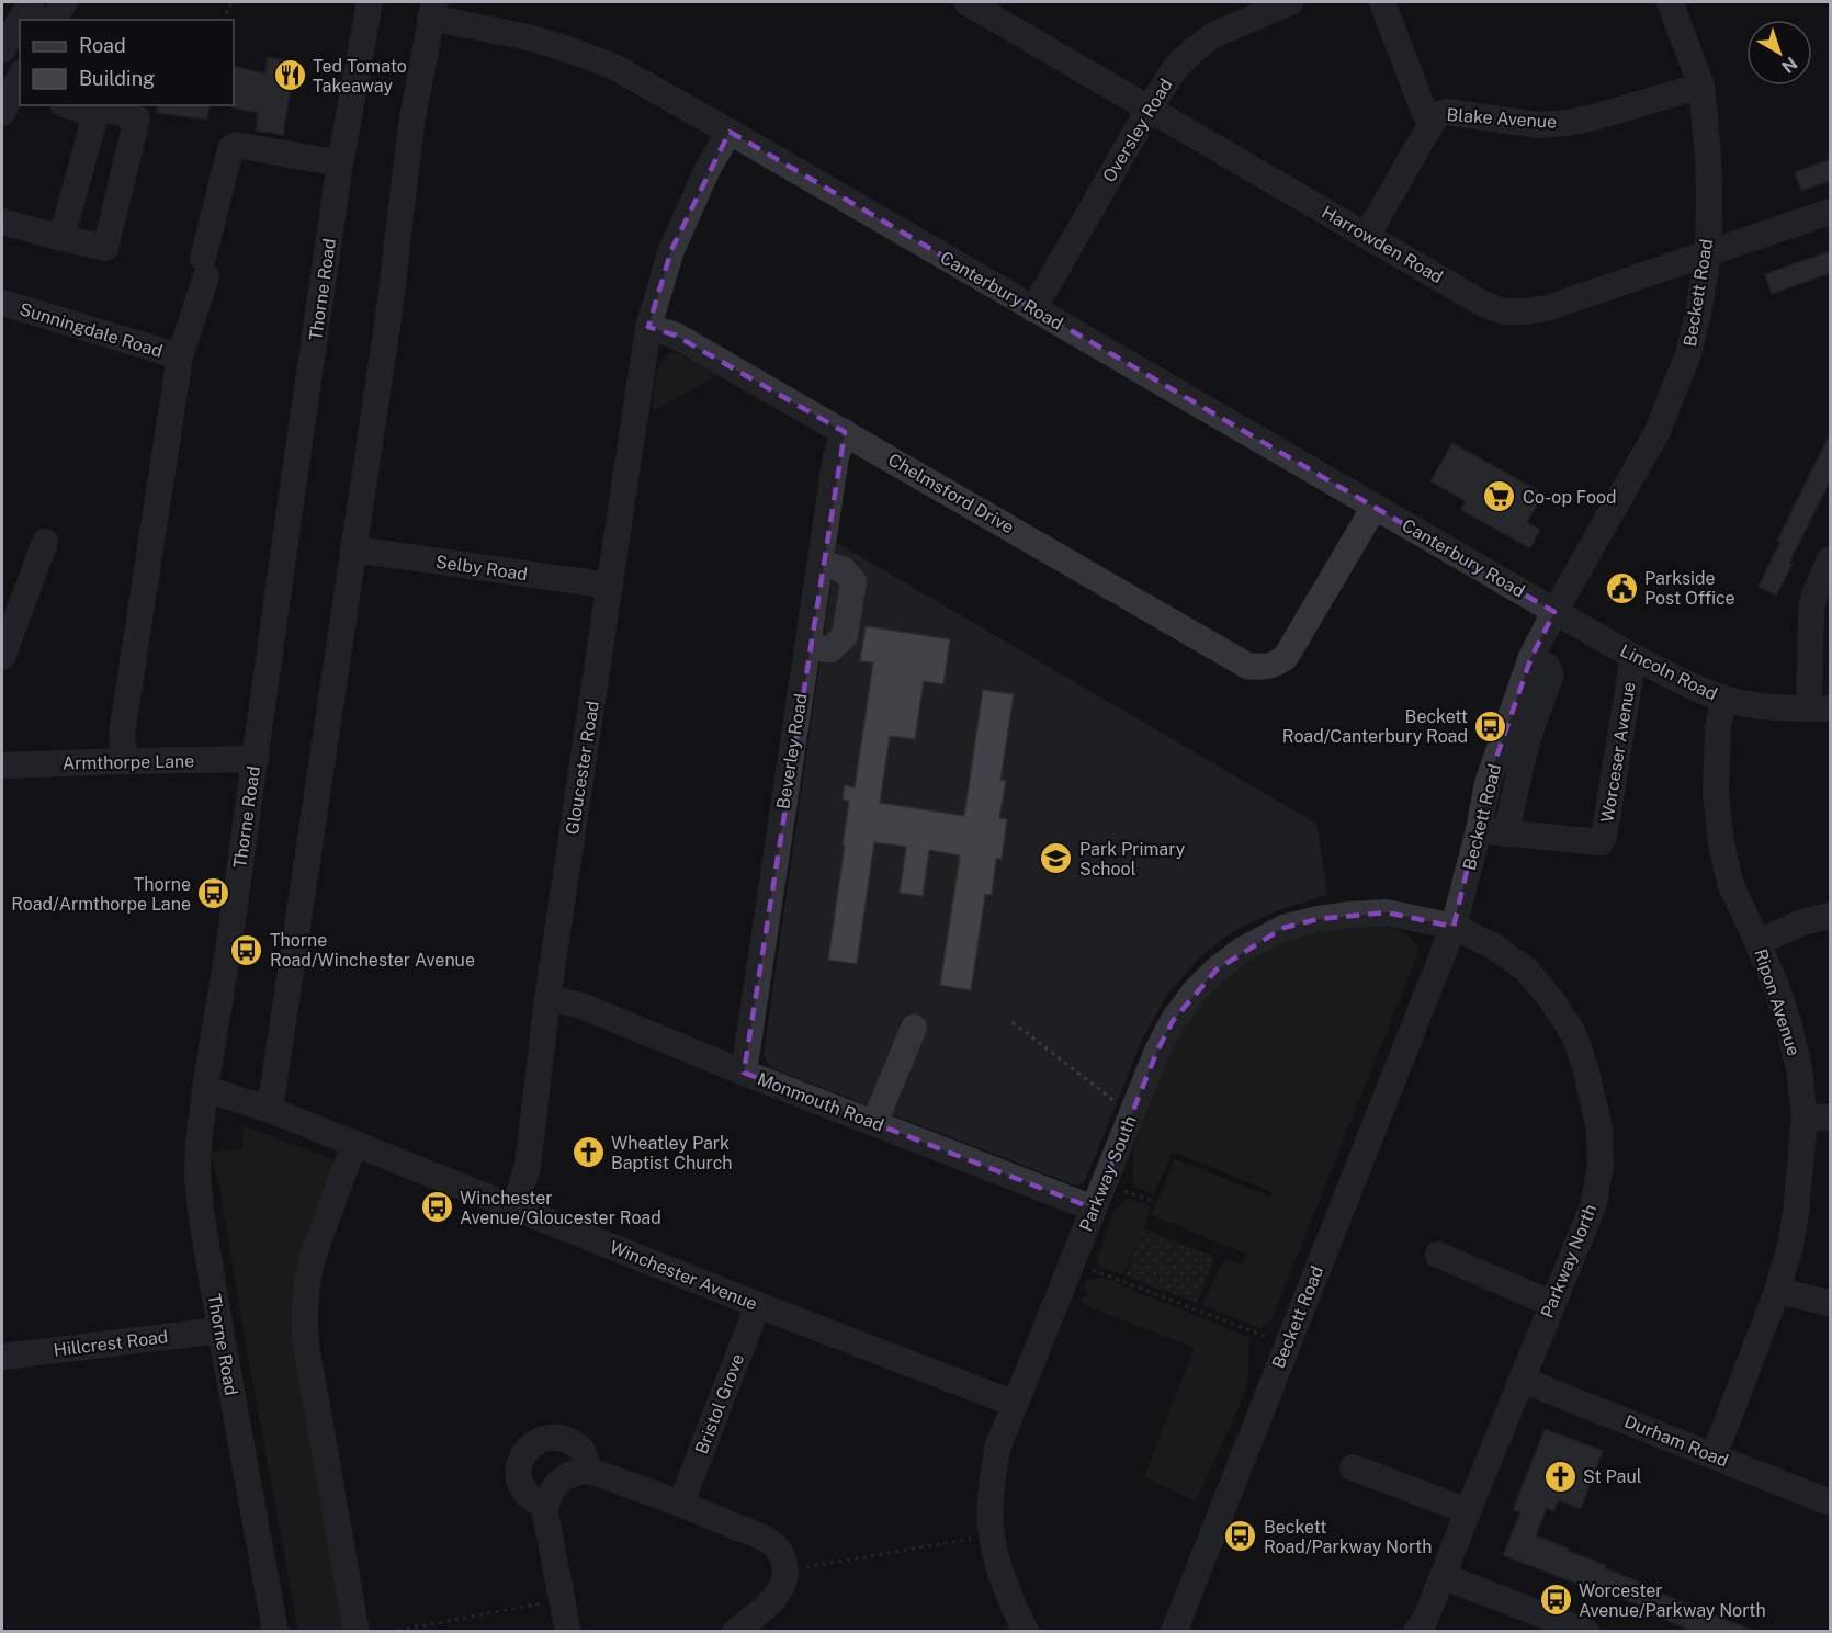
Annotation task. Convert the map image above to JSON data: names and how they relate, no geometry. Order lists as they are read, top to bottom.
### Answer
{
  "streets": {
    "street": [
      "Blake Avenue",
      "Oversley Road",
      "Harrowden Road",
      "Thorne Road",
      "Canterbury Road",
      "Beckett Road",
      "Sunningdale Road",
      "Chelmsford Drive",
      "Selby Road",
      "Lincoln Road",
      "Beverley Road",
      "Worceser Avenue",
      "Armthorpe Lane",
      "Gloucester Road",
      "Ripon Avenue",
      "Monmouth Road",
      "Parkway South",
      "Parkway North",
      "Winchester Avenue",
      "Hillcrest Road",
      "Bristol Grove",
      "Durham Road"
    ]
  },
  "crossings": [
    ["Blake Avenue", "Harrowden Road"],
    ["Blake Avenue", "Beckett Road"],
    ["Oversley Road", "Harrowden Road"],
    ["Oversley Road", "Canterbury Road"],
    ["Harrowden Road", "Beckett Road"],
    ["Thorne Road", "Armthorpe Lane"],
    ["Thorne Road", "Winchester Avenue"],
    ["Thorne Road", "Hillcrest Road"],
    ["Canterbury Road", "Beckett Road"],
    ["Canterbury Road", "Chelmsford Drive"],
    ["Canterbury Road", "Lincoln Road"],
    ["Beckett Road", "Lincoln Road"],
    ["Beckett Road", "Worceser Avenue"],
    ["Beckett Road", "Parkway South"],
    ["Beckett Road", "Parkway North"],
    ["Chelmsford Drive", "Beverley Road"],
    ["Chelmsford Drive", "Gloucester Road"],
    ["Selby Road", "Gloucester Road"],
    ["Lincoln Road", "Worceser Avenue"],
    ["Lincoln Road", "Ripon Avenue"],
    ["Beverley Road", "Monmouth Road"],
    ["Gloucester Road", "Monmouth Road"],
    ["Gloucester Road", "Winchester Avenue"],
    ["Ripon Avenue", "Durham Road"],
    ["Monmouth Road", "Parkway South"],
    ["Parkway South", "Parkway North"],
    ["Parkway South", "Winchester Avenue"],
    ["Parkway North", "Durham Road"],
    ["Winchester Avenue", "Bristol Grove"]
  ],
  "places": {
    "restaurant": ["Ted Tomato Takeaway"],
    "supermarket": ["Co-op Food"],
    "public building": ["Parkside Post Office"],
    "bus stop": [
      "Beckett Road/Canterbury Road",
      "Thorne Road/Armthorpe Lane",
      "Thorne Road/Winchester Avenue",
      "Winchester Avenue/Gloucester Road",
      "Beckett Road/Parkway North",
      "Worcester Avenue/Parkway North"
    ],
    "school or university": ["Park Primary School"],
    "church": ["Wheatley Park Baptist Church", "St Paul"]
  },
  "legend": ["Road", "Building"],
  "north": "bottom right"
}
